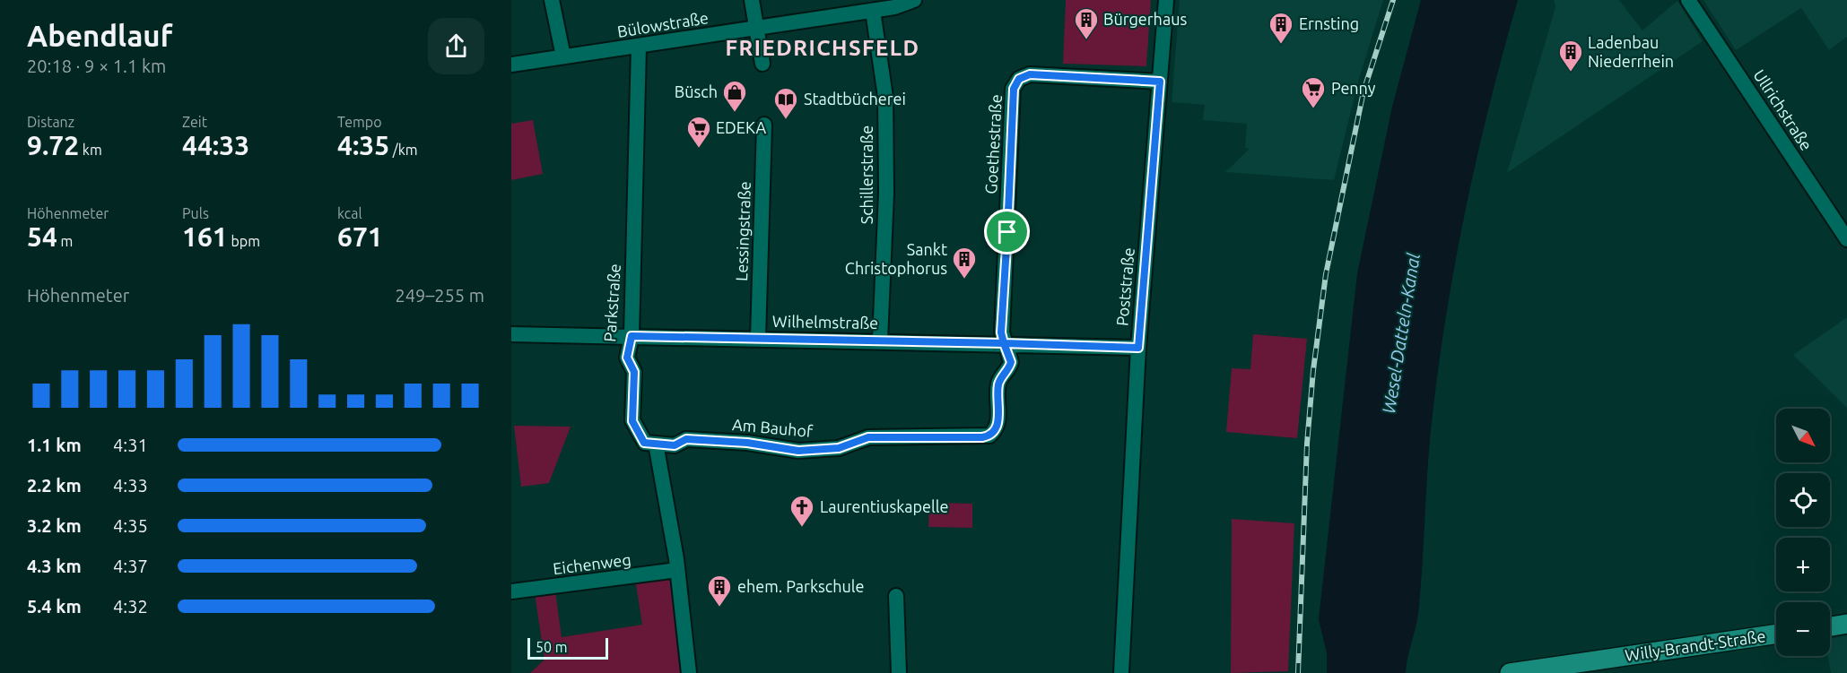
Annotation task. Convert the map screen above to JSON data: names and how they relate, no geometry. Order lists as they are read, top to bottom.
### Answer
{
  "streets": {
    "main road": ["Willy-Brandt-Straße"],
    "street": [
      "Bülowstraße",
      "Ullrichstraße",
      "Goethestraße",
      "Schillerstraße",
      "Lessingstraße",
      "Poststraße",
      "Parkstraße",
      "Wilhelmstraße",
      "Am Bauhof",
      "Eichenweg"
    ]
  },
  "crossings": [
    ["Bülowstraße", "Schillerstraße"],
    ["Bülowstraße", "Parkstraße"],
    ["Goethestraße", "Poststraße"],
    ["Goethestraße", "Wilhelmstraße"],
    ["Goethestraße", "Am Bauhof"],
    ["Schillerstraße", "Wilhelmstraße"],
    ["Lessingstraße", "Wilhelmstraße"],
    ["Poststraße", "Wilhelmstraße"],
    ["Parkstraße", "Wilhelmstraße"],
    ["Parkstraße", "Am Bauhof"]
  ],
  "districts": ["FRIEDRICHSFELD"],
  "water": ["Wesel-Datteln-Kanal"],
  "places": {
    "building": [
      "Bürgerhaus",
      "Ernsting",
      "Ladenbau Niederrhein",
      "Sankt Christophorus",
      "ehem. Parkschule"
    ],
    "supermarket": ["Penny", "EDEKA"],
    "shop": ["Büsch"],
    "library": ["Stadtbücherei"],
    "church": ["Laurentiuskapelle"]
  },
  "scale_bar": "50 m",
  "north": "bottom right",
  "page": {
    "heading": ["Abendlauf", "20:18 · 9 × 1.1 km"],
    "stats": [
      ["Distanz", "9.72 km"],
      ["Zeit", "44:33"],
      ["Tempo", "4:35 /km"],
      ["Höhenmeter", "54 m"],
      ["Puls", "161 bpm"],
      ["kcal", "671"]
    ],
    "chart": ["Höhenmeter", "249–255 m"],
    "map_buttons": ["+", "−"],
    "list": [
      {
        "name": "1.1 km",
        "note": "4:31"
      },
      {
        "name": "2.2 km",
        "note": "4:33"
      },
      {
        "name": "3.2 km",
        "note": "4:35"
      },
      {
        "name": "4.3 km",
        "note": "4:37"
      },
      {
        "name": "5.4 km",
        "note": "4:32"
      }
    ],
    "scale": "50 m"
  }
}
